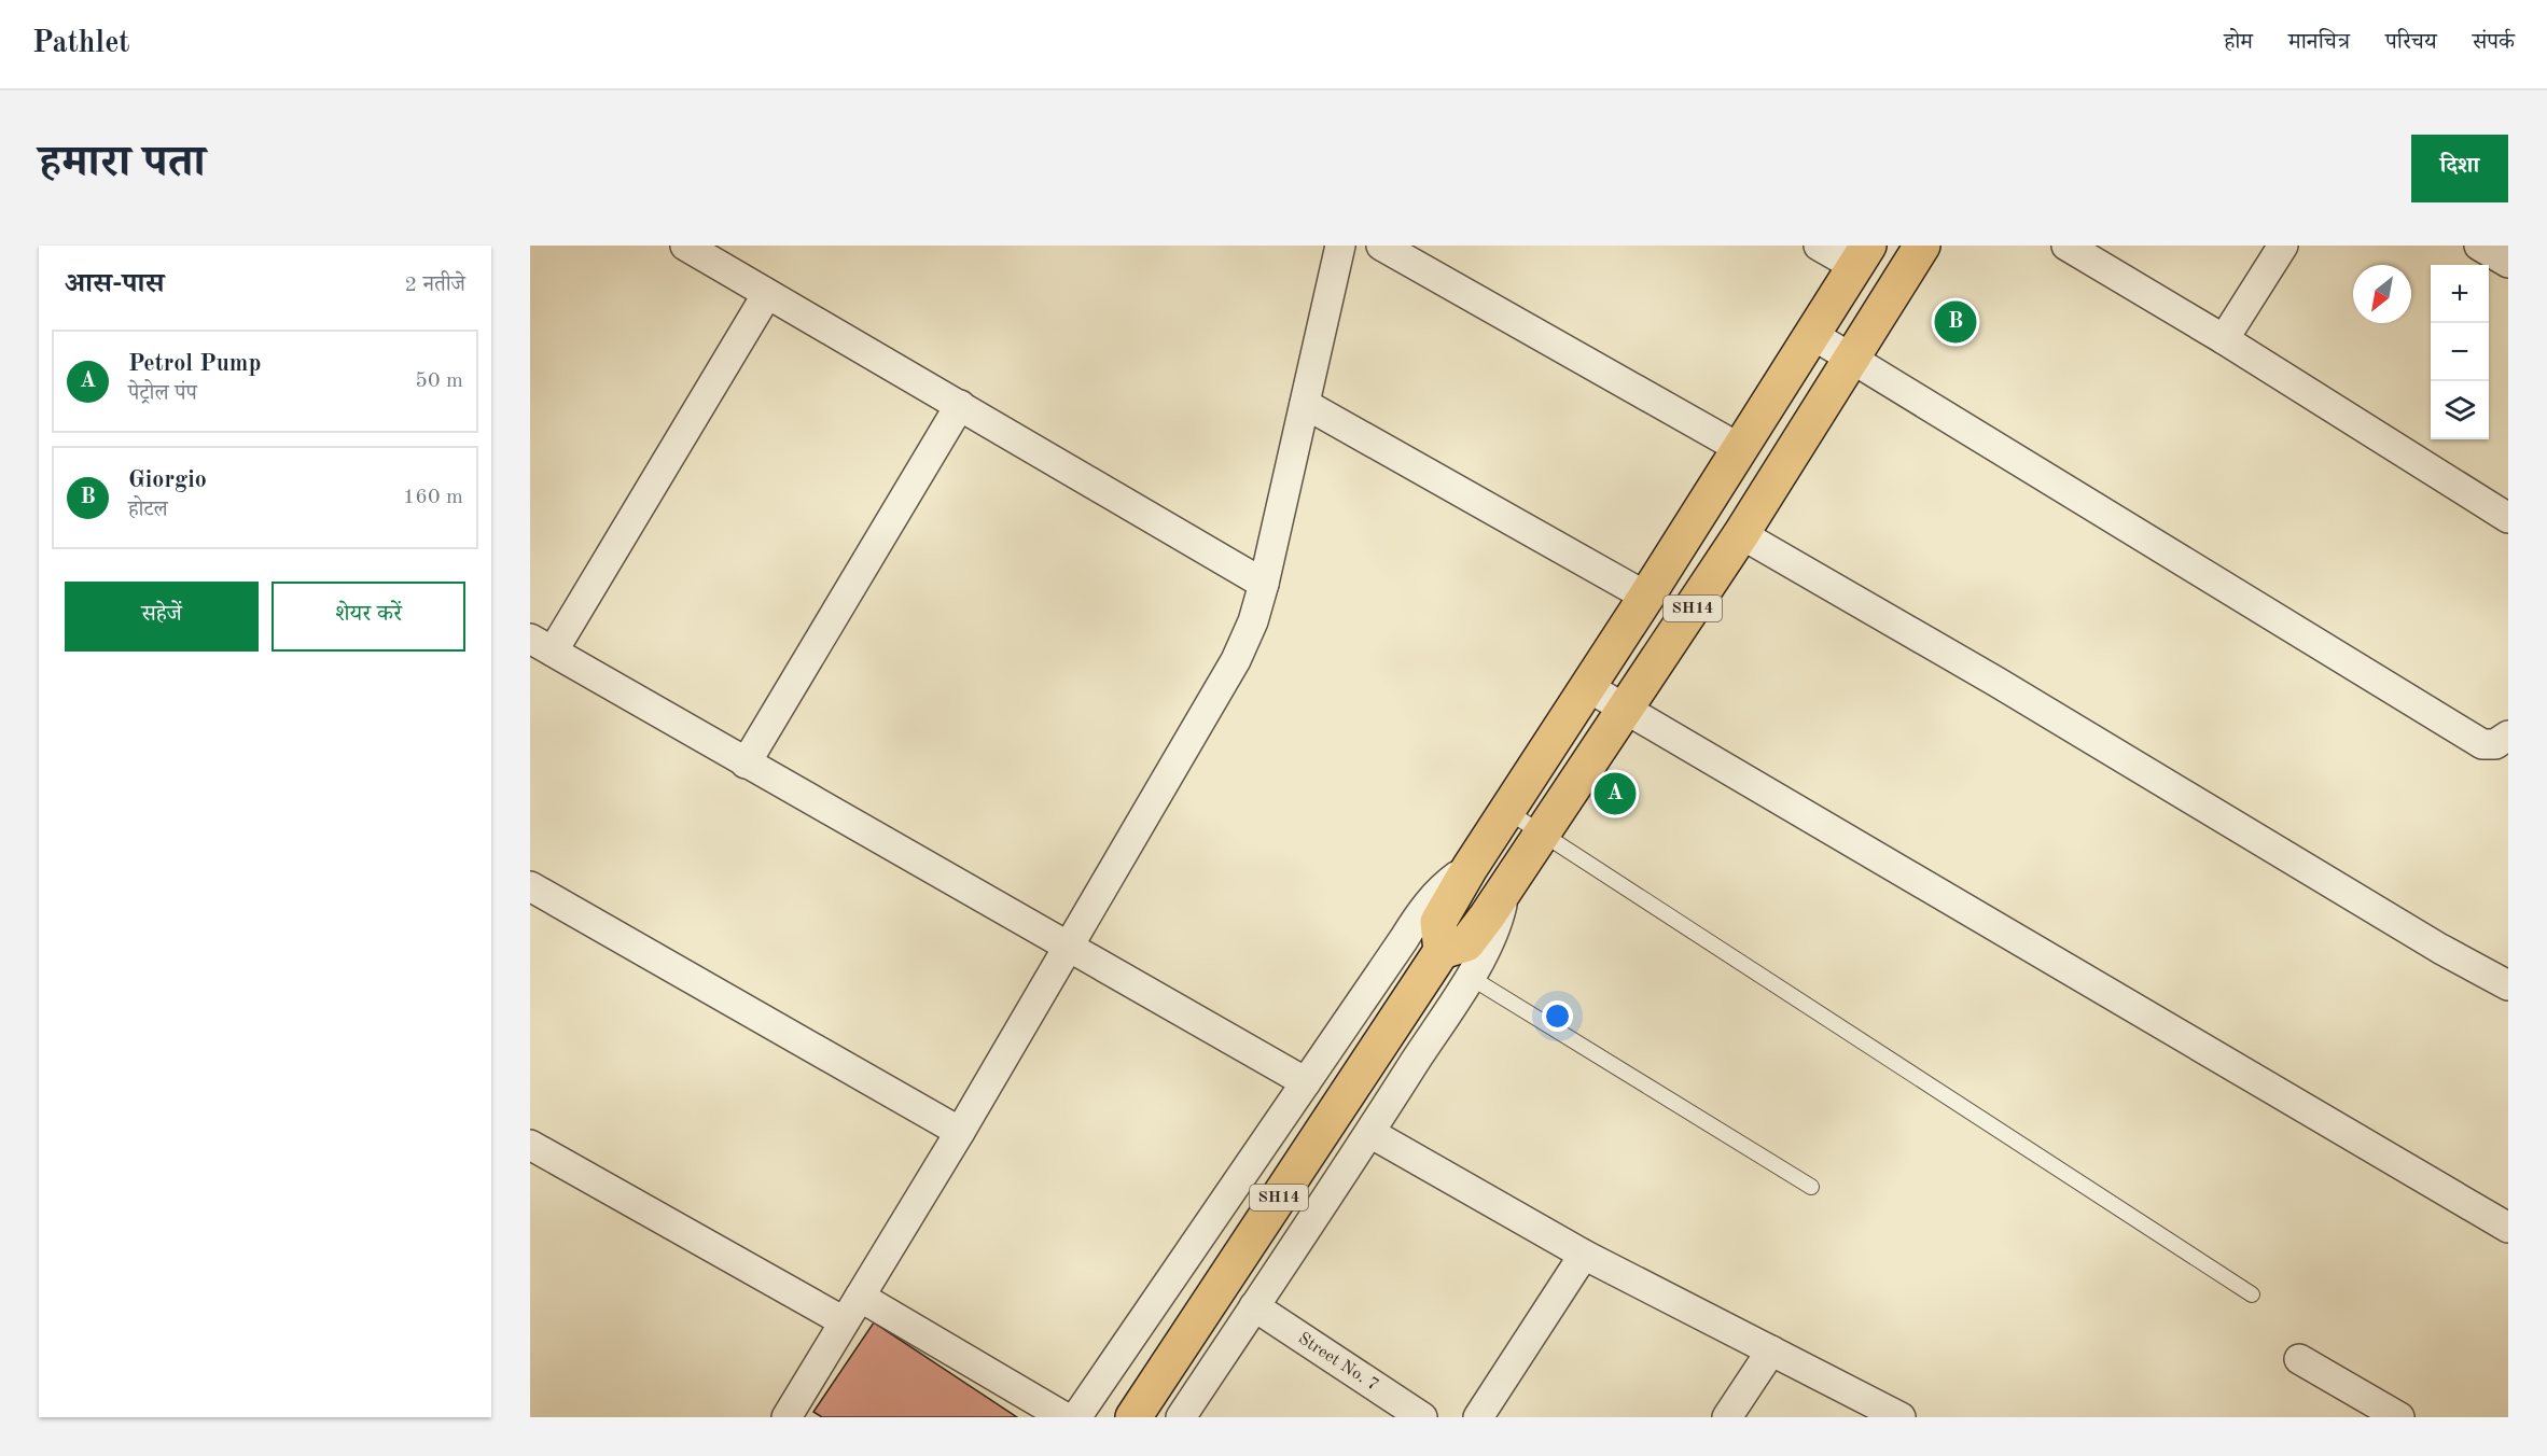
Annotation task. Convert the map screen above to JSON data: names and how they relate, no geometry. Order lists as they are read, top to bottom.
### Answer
{
  "streets": {
    "main road": ["SH14"],
    "street": ["Street No. 7"]
  },
  "north": "bottom left",
  "page": {
    "header": "Pathlet",
    "nav": [
      "होम",
      "मानचित्र",
      "परिचय",
      "संपर्क"
    ],
    "title": "हमारा पता",
    "buttons": [
      "दिशा",
      ["सहेजें", "शेयर करें"]
    ],
    "heading": ["आस-पास", "2 नतीजे"],
    "map_buttons": ["+", "−"],
    "pins": ["B", "A"],
    "list": [
      {
        "mark": "A",
        "name": "Petrol Pump",
        "note": "पेट्रोल पंप",
        "value": "50 m"
      },
      {
        "mark": "B",
        "name": "Giorgio",
        "note": "होटल",
        "value": "160 m"
      }
    ]
  }
}
